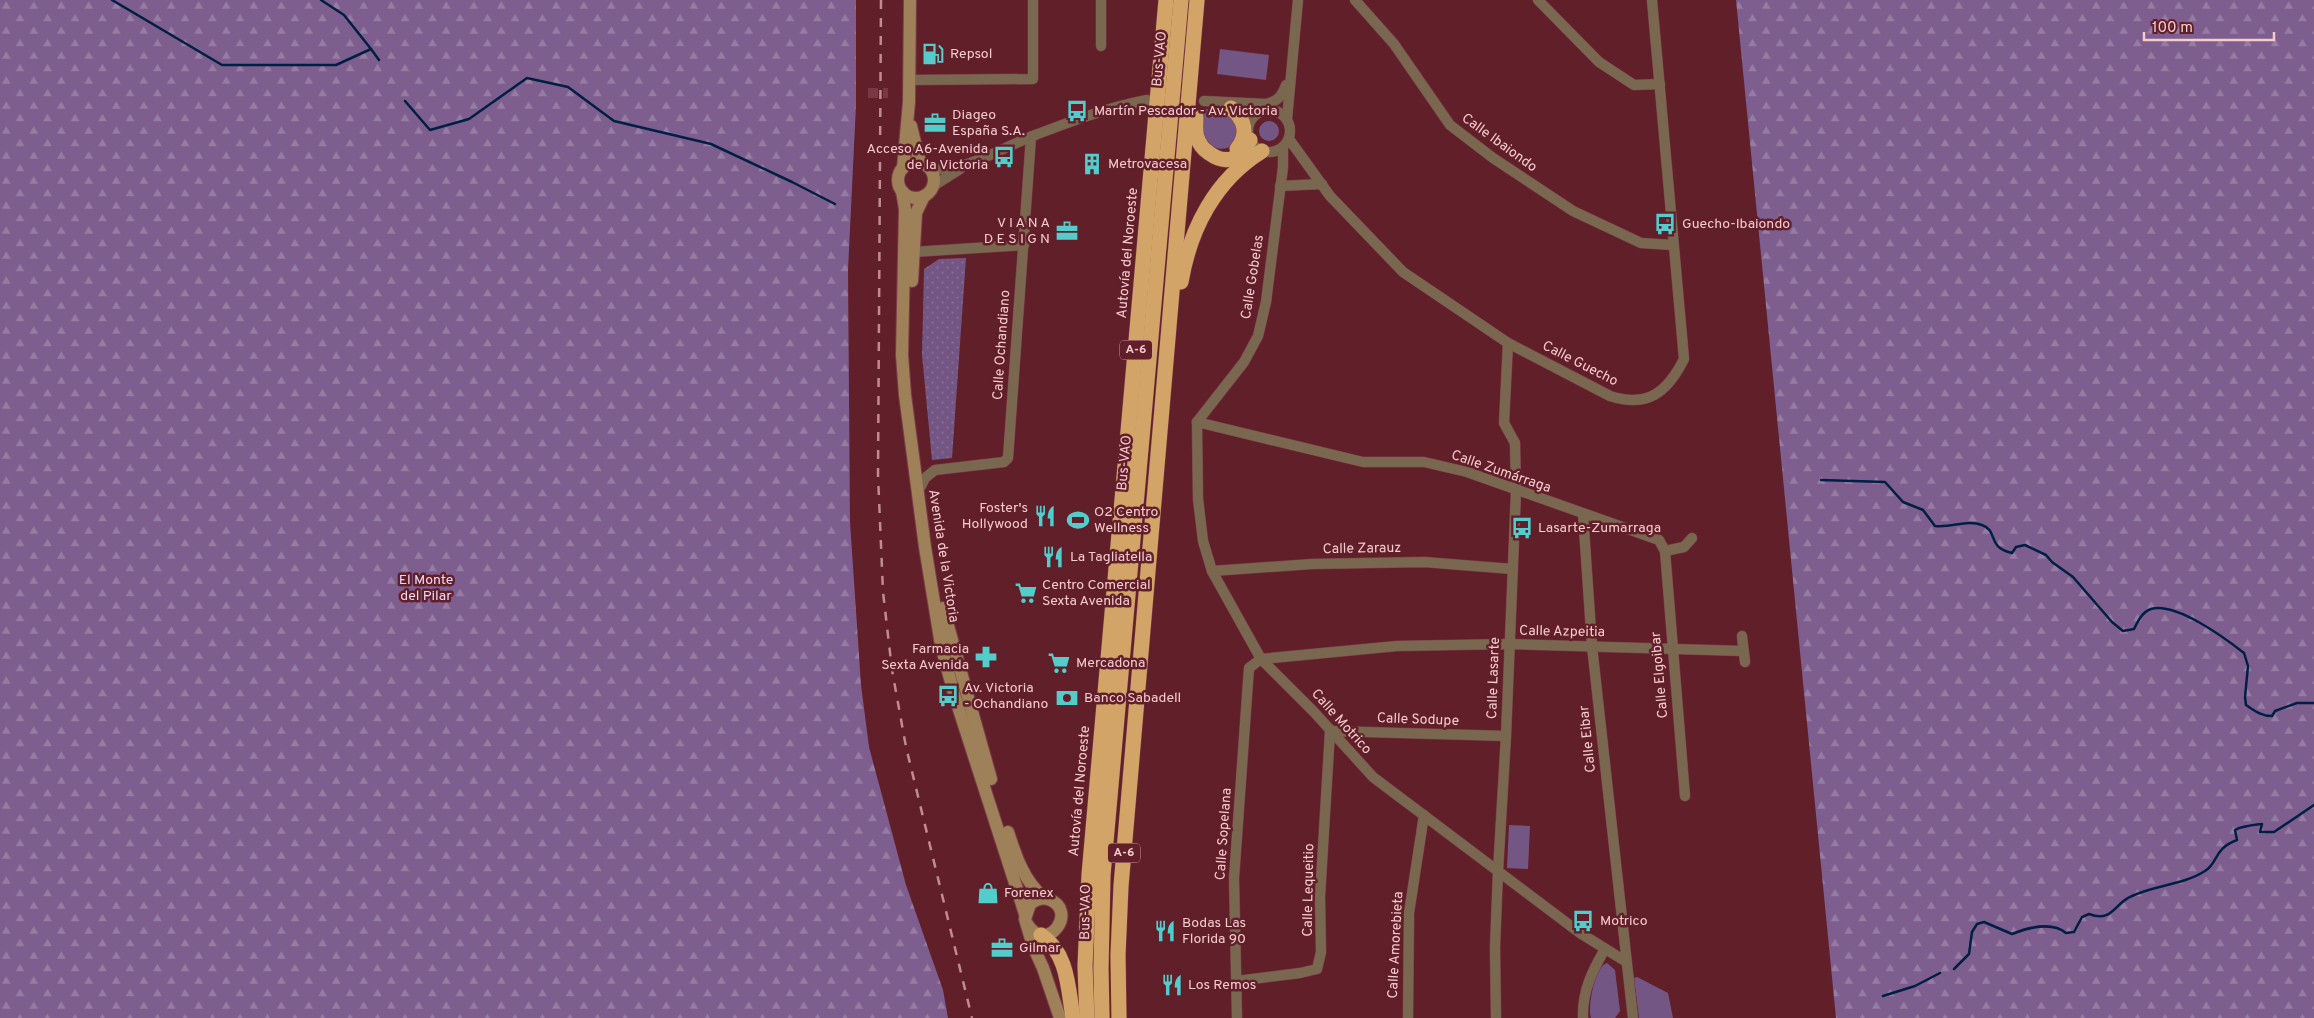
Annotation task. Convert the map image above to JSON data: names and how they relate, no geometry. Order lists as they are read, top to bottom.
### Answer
{
  "streets": {
    "highway": ["Bus-VAO", "Autovía del Noroeste", "A-6"],
    "street": [
      "Calle Ibaiondo",
      "Calle Gobelas",
      "Calle Ochandiano",
      "Calle Guecho",
      "Calle Zumárraga",
      "Calle Zarauz",
      "Avenida de la Victoria",
      "Calle Azpeitia",
      "Calle Elgoibar",
      "Calle Lasarte",
      "Calle Sodupe",
      "Calle Motrico",
      "Calle Eibar",
      "Calle Sopelana",
      "Calle Lequeitio",
      "Calle Amorebieta"
    ]
  },
  "crossings": [
    ["Calle Ibaiondo", "Calle Guecho"],
    ["Calle Gobelas", "Calle Guecho"],
    ["Calle Gobelas", "Calle Zumárraga"],
    ["Calle Gobelas", "Calle Motrico"],
    ["Calle Ochandiano", "Avenida de la Victoria"],
    ["Calle Guecho", "Calle Lasarte"],
    ["Calle Zumárraga", "Calle Elgoibar"],
    ["Calle Zumárraga", "Calle Lasarte"],
    ["Calle Zumárraga", "Calle Motrico"],
    ["Calle Zumárraga", "Calle Eibar"],
    ["Calle Zarauz", "Calle Lasarte"],
    ["Calle Zarauz", "Calle Motrico"],
    ["Calle Azpeitia", "Calle Elgoibar"],
    ["Calle Azpeitia", "Calle Lasarte"],
    ["Calle Azpeitia", "Calle Motrico"],
    ["Calle Azpeitia", "Calle Eibar"],
    ["Calle Azpeitia", "Calle Sopelana"],
    ["Calle Lasarte", "Calle Sodupe"],
    ["Calle Lasarte", "Calle Motrico"],
    ["Calle Sodupe", "Calle Motrico"],
    ["Calle Sodupe", "Calle Lequeitio"],
    ["Calle Motrico", "Calle Eibar"],
    ["Calle Motrico", "Calle Sopelana"],
    ["Calle Motrico", "Calle Lequeitio"],
    ["Calle Motrico", "Calle Amorebieta"],
    ["Calle Sopelana", "Calle Lequeitio"]
  ],
  "parks": ["El Monte del Pilar"],
  "places": {
    "fuel station": ["Repsol"],
    "bus stop": [
      "Martín Pescador - Av. Victoria",
      "Acceso A6-Avenida de la Victoria",
      "Guecho-Ibaiondo",
      "Lasarte-Zumarraga",
      "Av. Victoria - Ochandiano",
      "Motrico"
    ],
    "office": ["Diageo España S.A.", "V I A N A D E S I G N", "Gilmar"],
    "building": ["Metrovacesa"],
    "restaurant": [
      "Foster's Hollywood",
      "La Tagliatella",
      "Bodas Las Florida 90",
      "Los Remos"
    ],
    "sports": ["O2 Centro Wellness"],
    "supermarket": ["Centro Comercial Sexta Avenida", "Mercadona"],
    "pharmacy": ["Farmacia Sexta Avenida"],
    "bank": ["Banco Sabadell"],
    "shop": ["Forenex"]
  },
  "scale_bar": "100 m"
}
